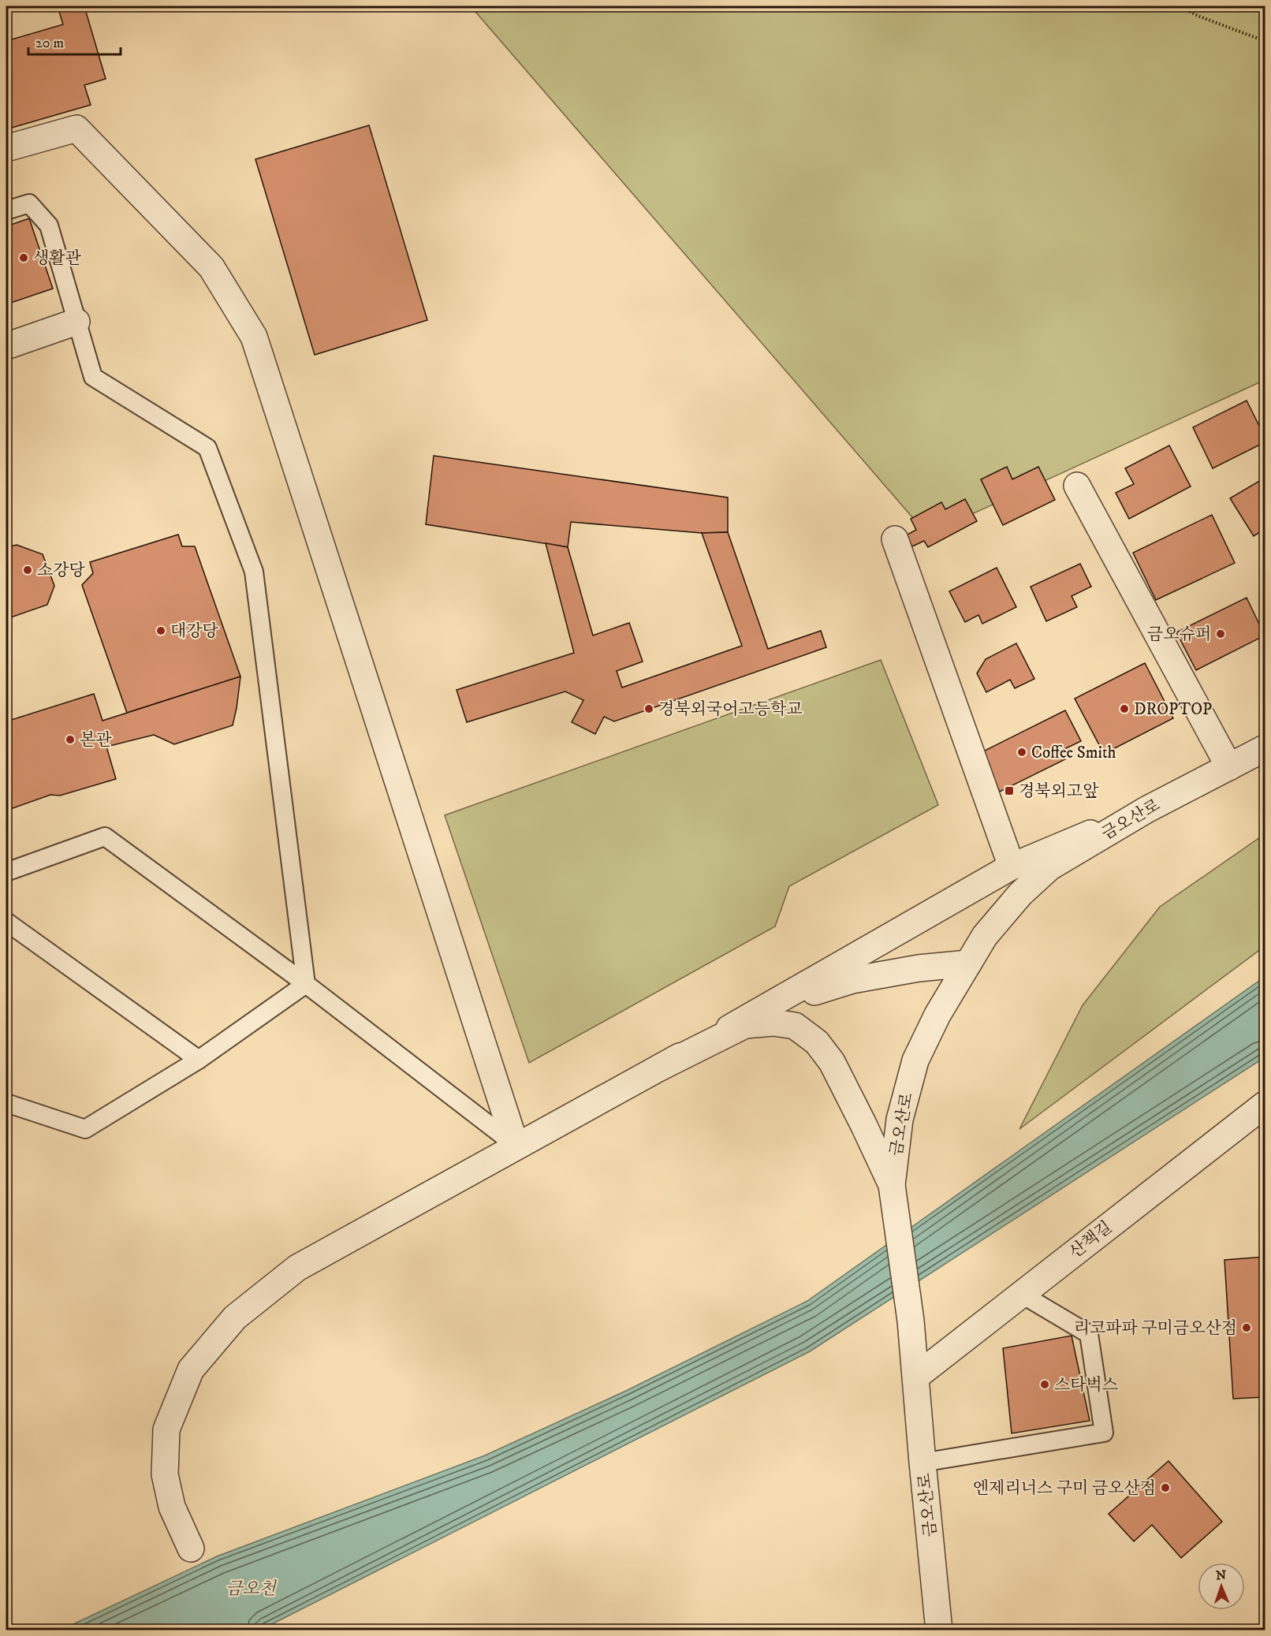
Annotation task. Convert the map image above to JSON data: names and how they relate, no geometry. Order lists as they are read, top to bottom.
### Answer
{
  "streets": {
    "street": ["금오산로", "산책길"]
  },
  "crossings": [
    ["금오산로", "산책길"]
  ],
  "water": ["금오천"],
  "places": {
    "other": [
      "생활관",
      "소강당",
      "대강당",
      "금오슈퍼",
      "경북외국어고등학교",
      "DROPTOP",
      "본관",
      "Coffee Smith",
      "리코파파 구미금오산점",
      "스타벅스",
      "엔제리너스 구미 금오산점"
    ],
    "transit": ["경북외고앞"]
  },
  "scale_bar": "20 m",
  "north": "top"
}
